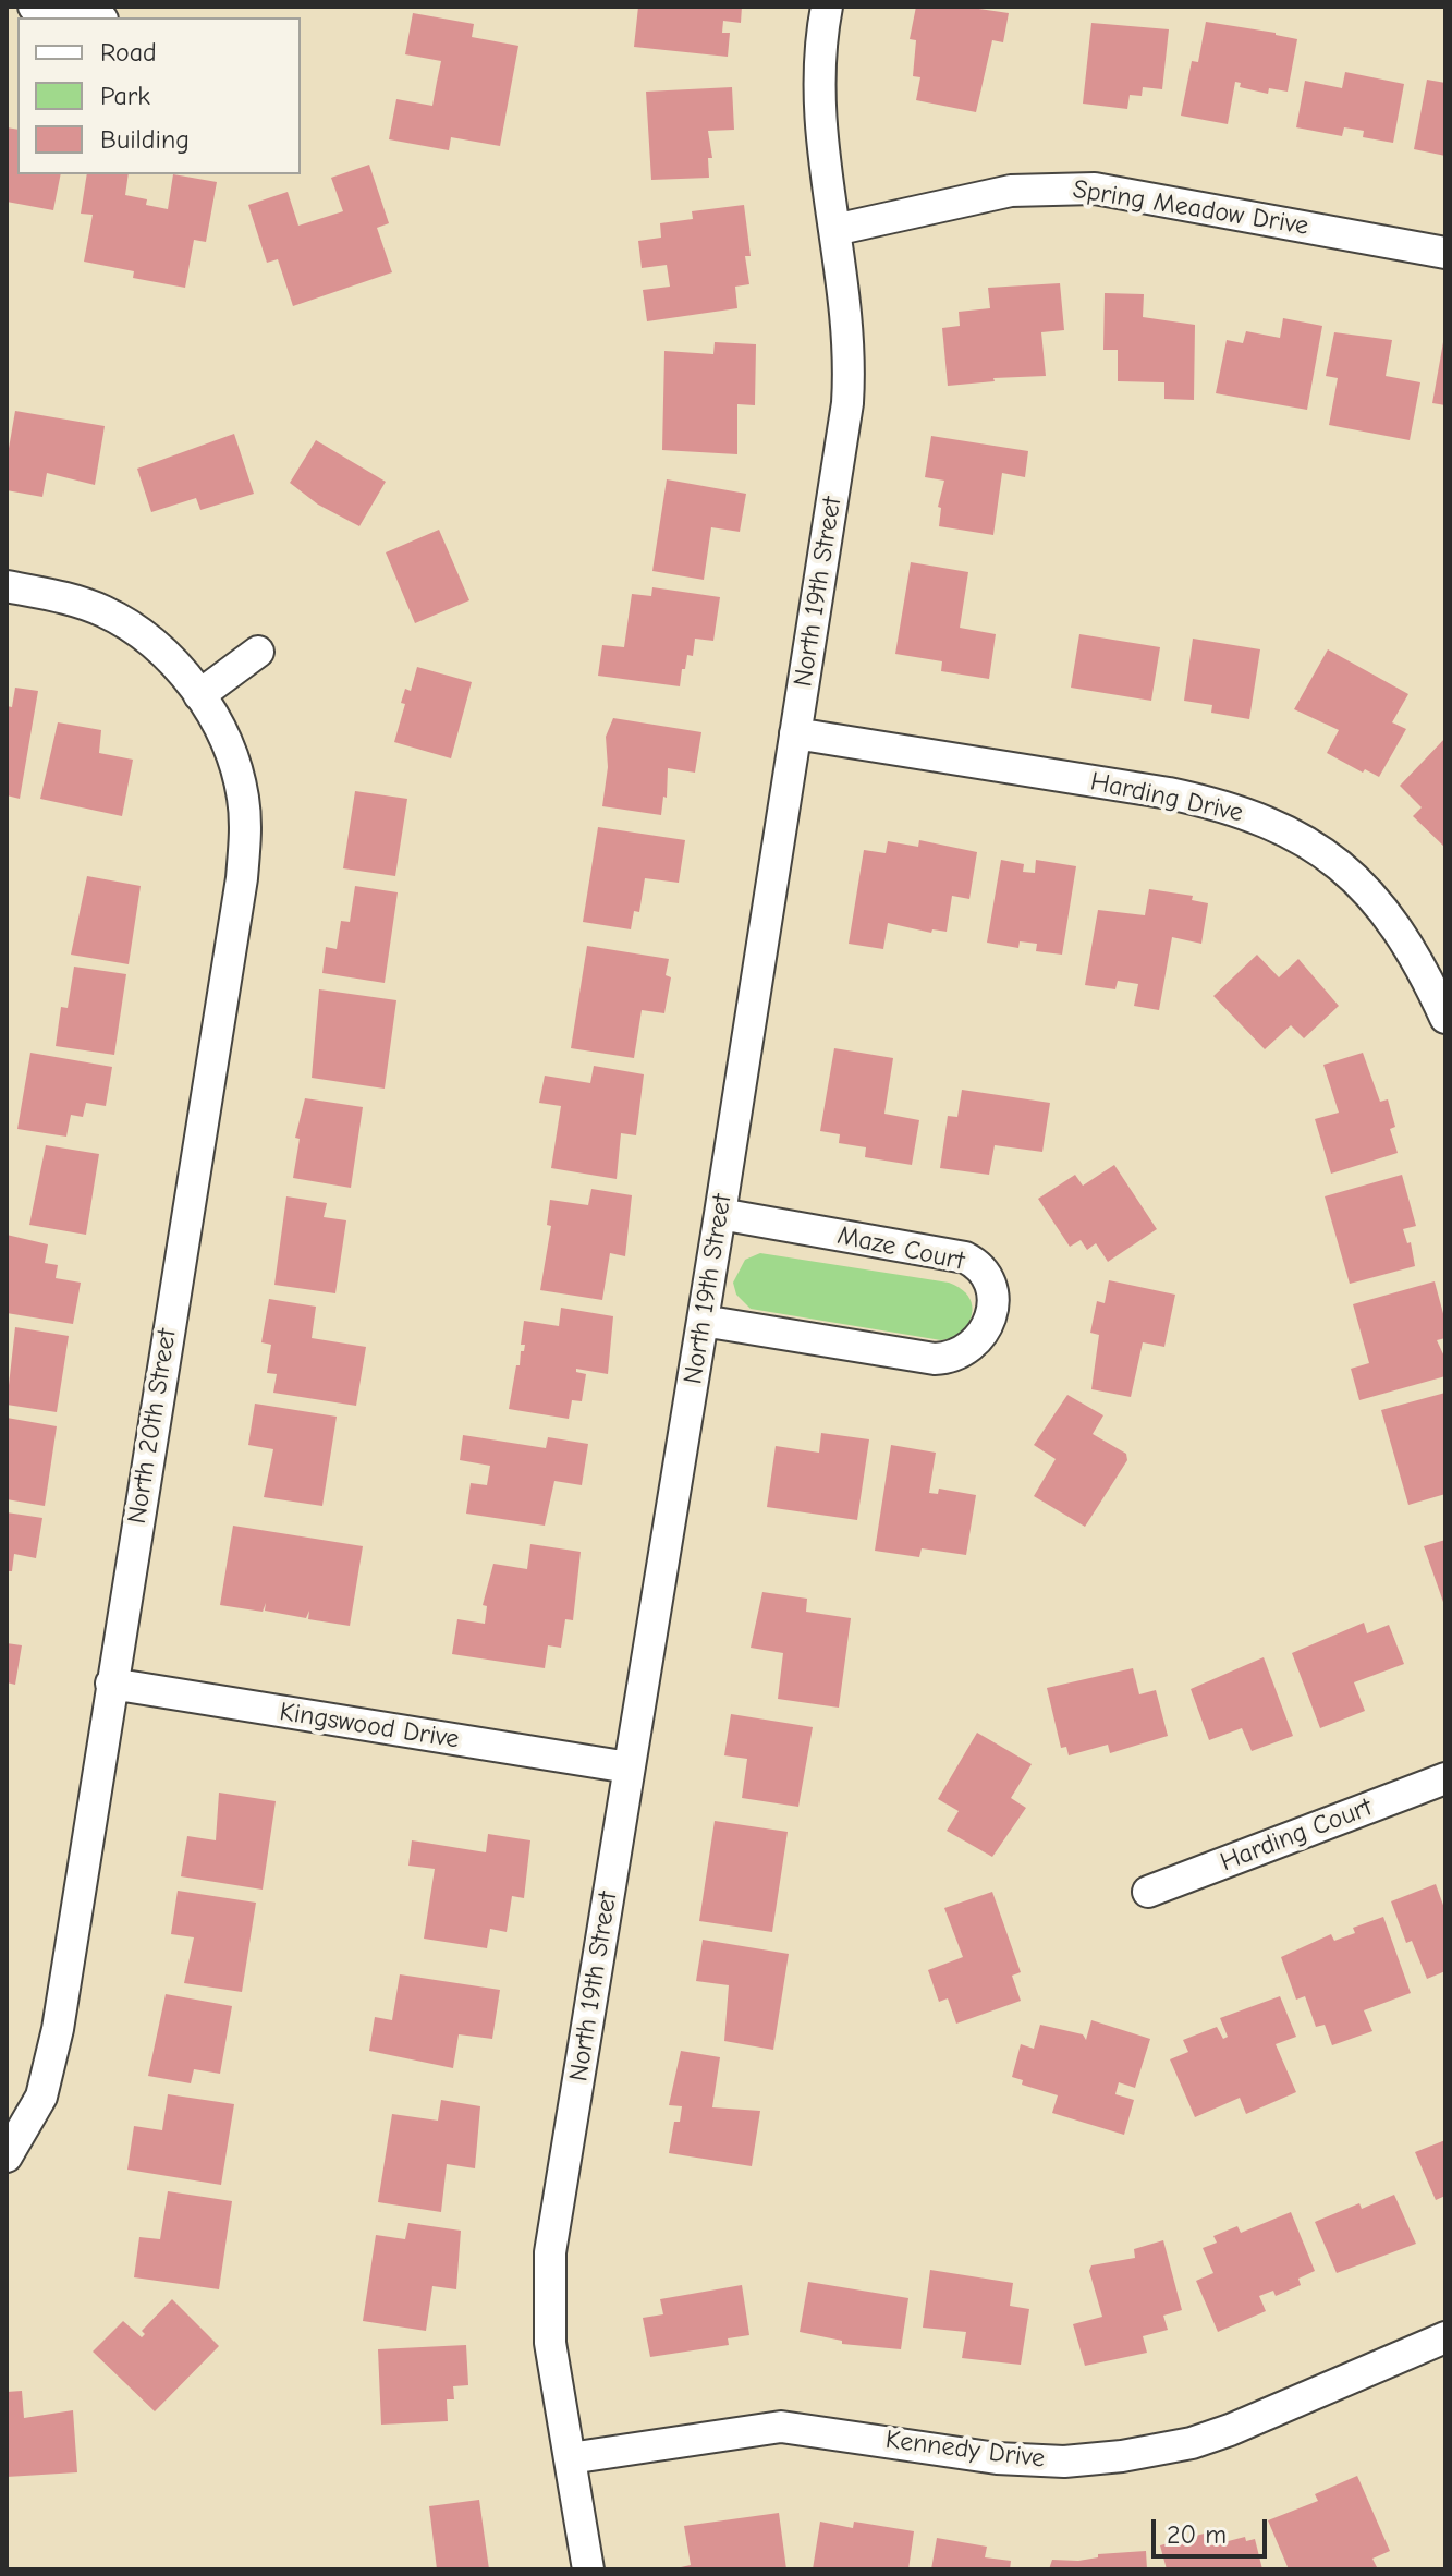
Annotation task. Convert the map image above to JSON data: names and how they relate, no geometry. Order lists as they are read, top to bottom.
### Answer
{
  "streets": {
    "street": [
      "Spring Meadow Drive",
      "North 19th Street",
      "Harding Drive",
      "Maze Court",
      "North 20th Street",
      "Kingswood Drive",
      "Harding Court",
      "Kennedy Drive"
    ]
  },
  "crossings": [
    ["Spring Meadow Drive", "North 19th Street"],
    ["North 19th Street", "Harding Drive"],
    ["North 19th Street", "Maze Court"],
    ["North 19th Street", "Kingswood Drive"],
    ["North 19th Street", "Kennedy Drive"],
    ["North 20th Street", "Kingswood Drive"]
  ],
  "legend": ["Road", "Park", "Building"],
  "scale_bar": "20 m"
}
